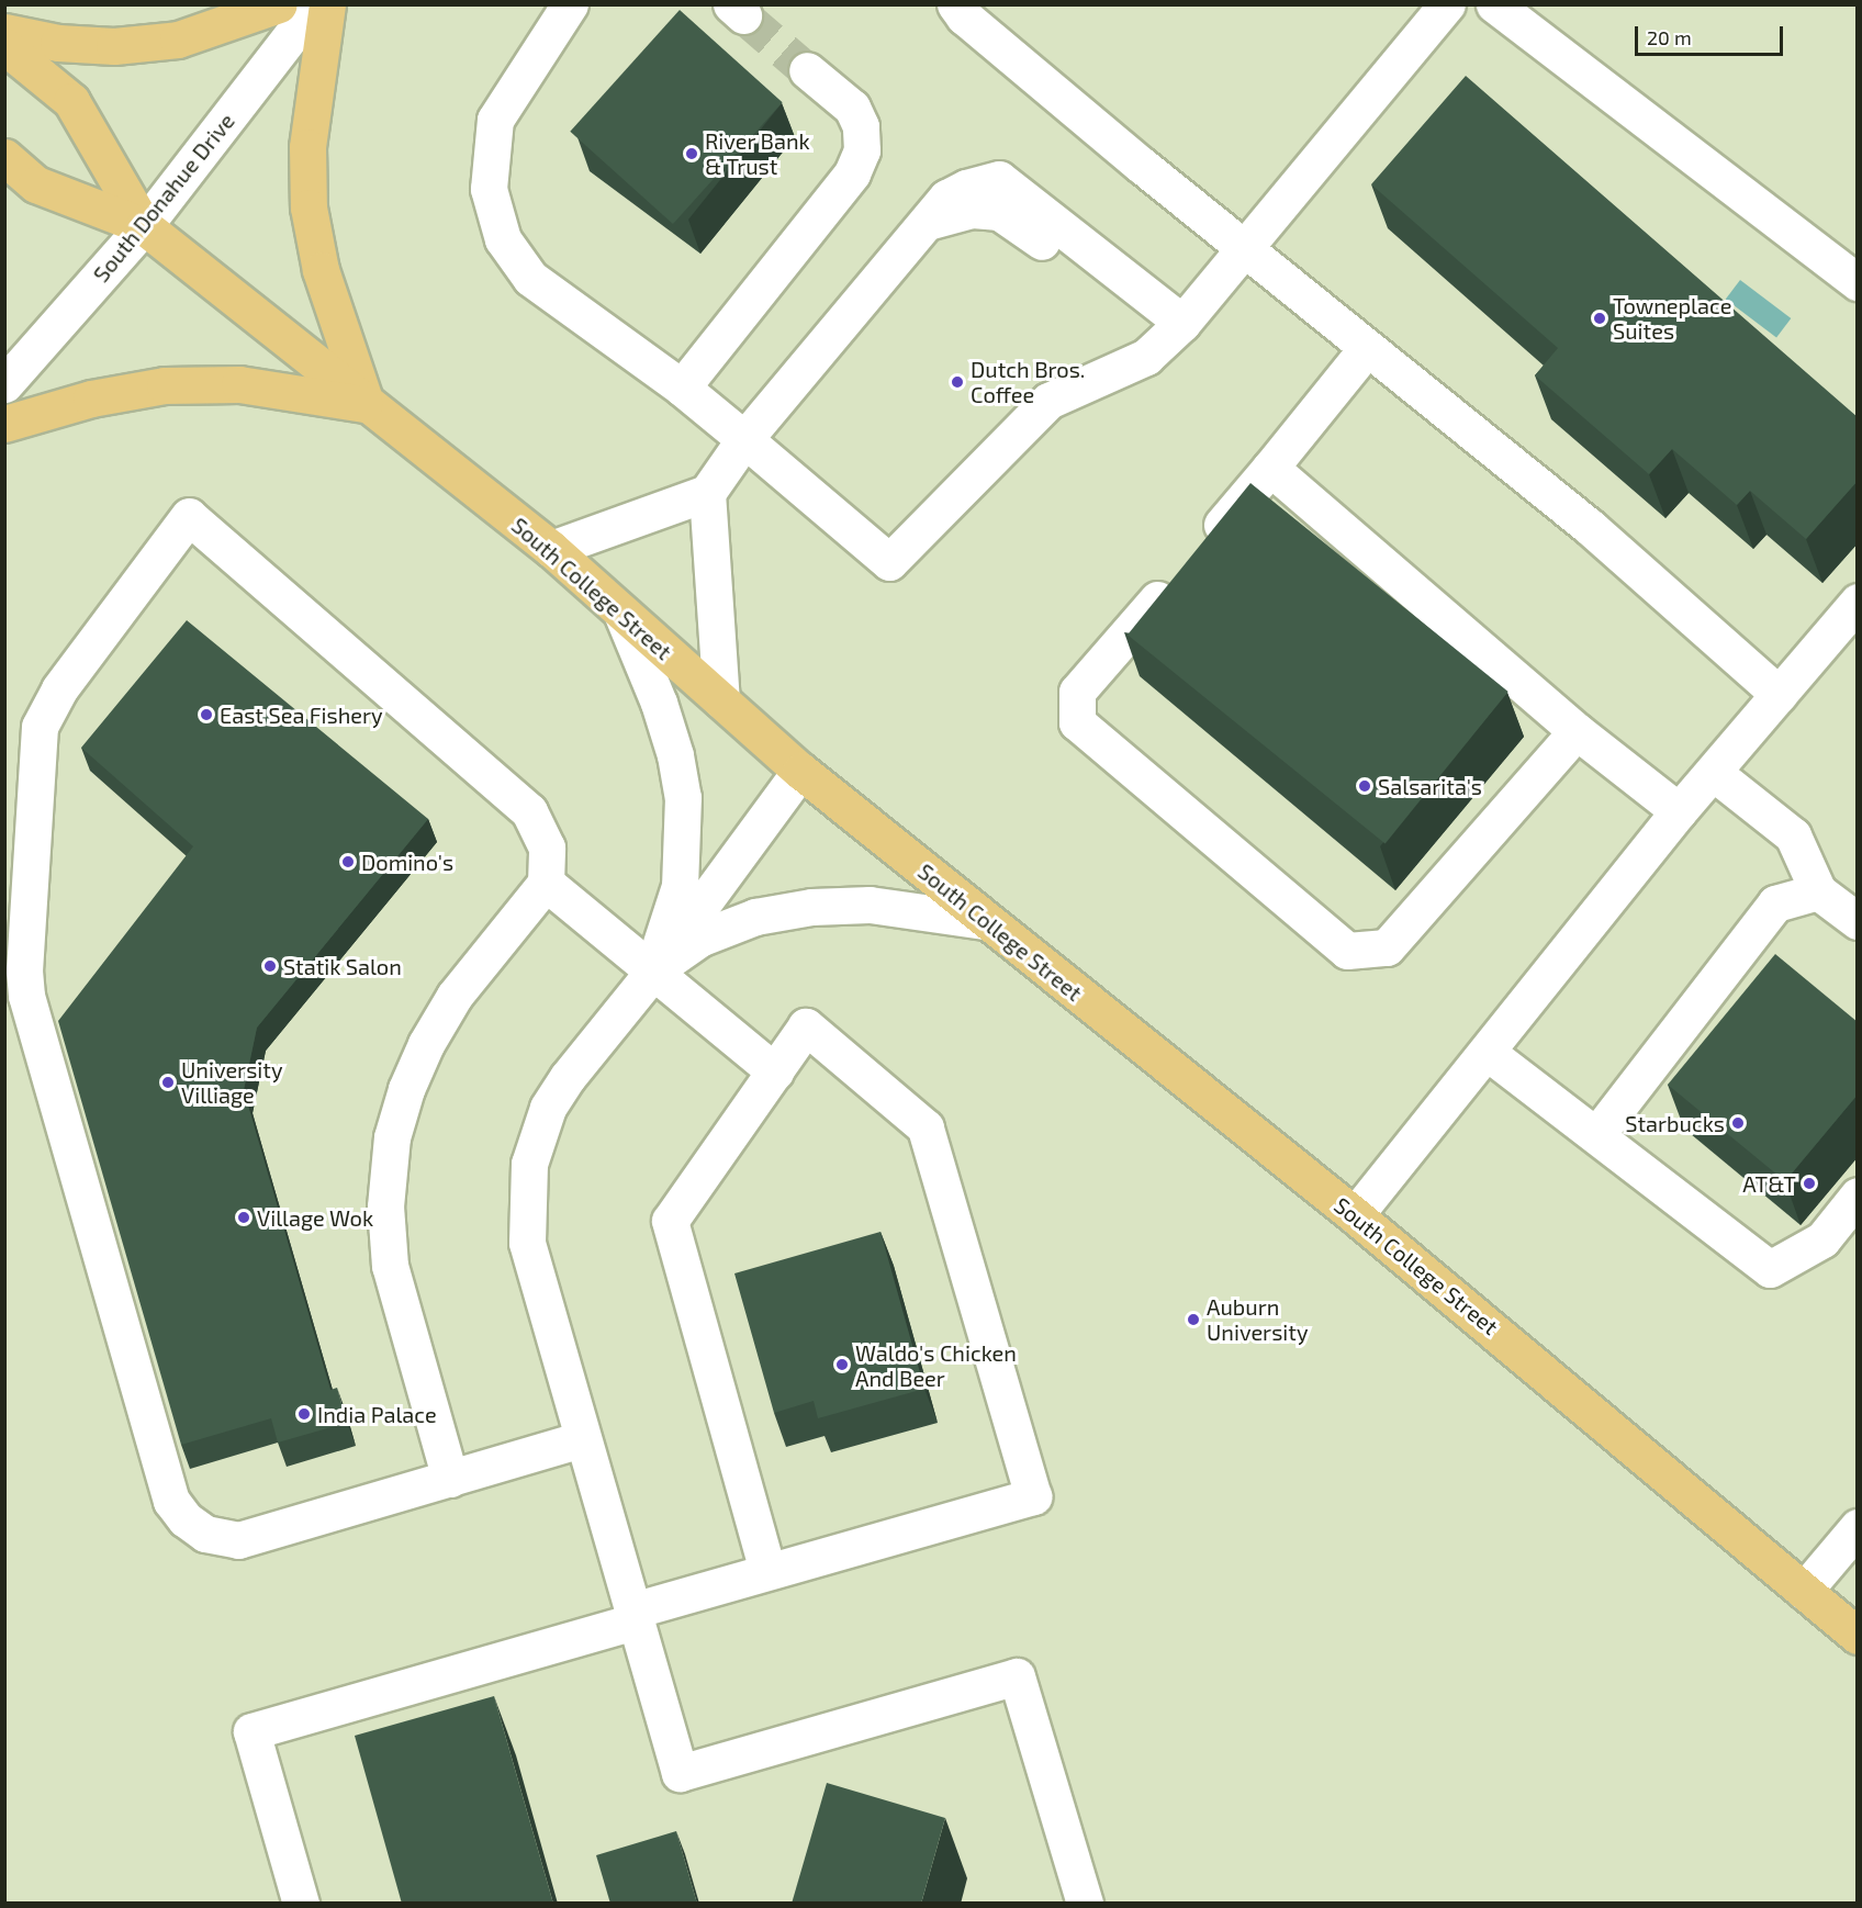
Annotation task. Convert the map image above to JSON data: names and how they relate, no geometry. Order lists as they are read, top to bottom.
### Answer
{
  "streets": {
    "main road": ["South College Street"],
    "street": ["South Donahue Drive"]
  },
  "crossings": [
    ["South Donahue Drive", "South College Street"]
  ],
  "places": [
    "River Bank & Trust",
    "Towneplace Suites",
    "Dutch Bros. Coffee",
    "East Sea Fishery",
    "Salsarita's",
    "Domino's",
    "Statik Salon",
    "University Villiage",
    "Starbucks",
    "AT&T",
    "Village Wok",
    "Auburn University",
    "Waldo's Chicken And Beer",
    "India Palace"
  ],
  "scale_bar": "20 m"
}
